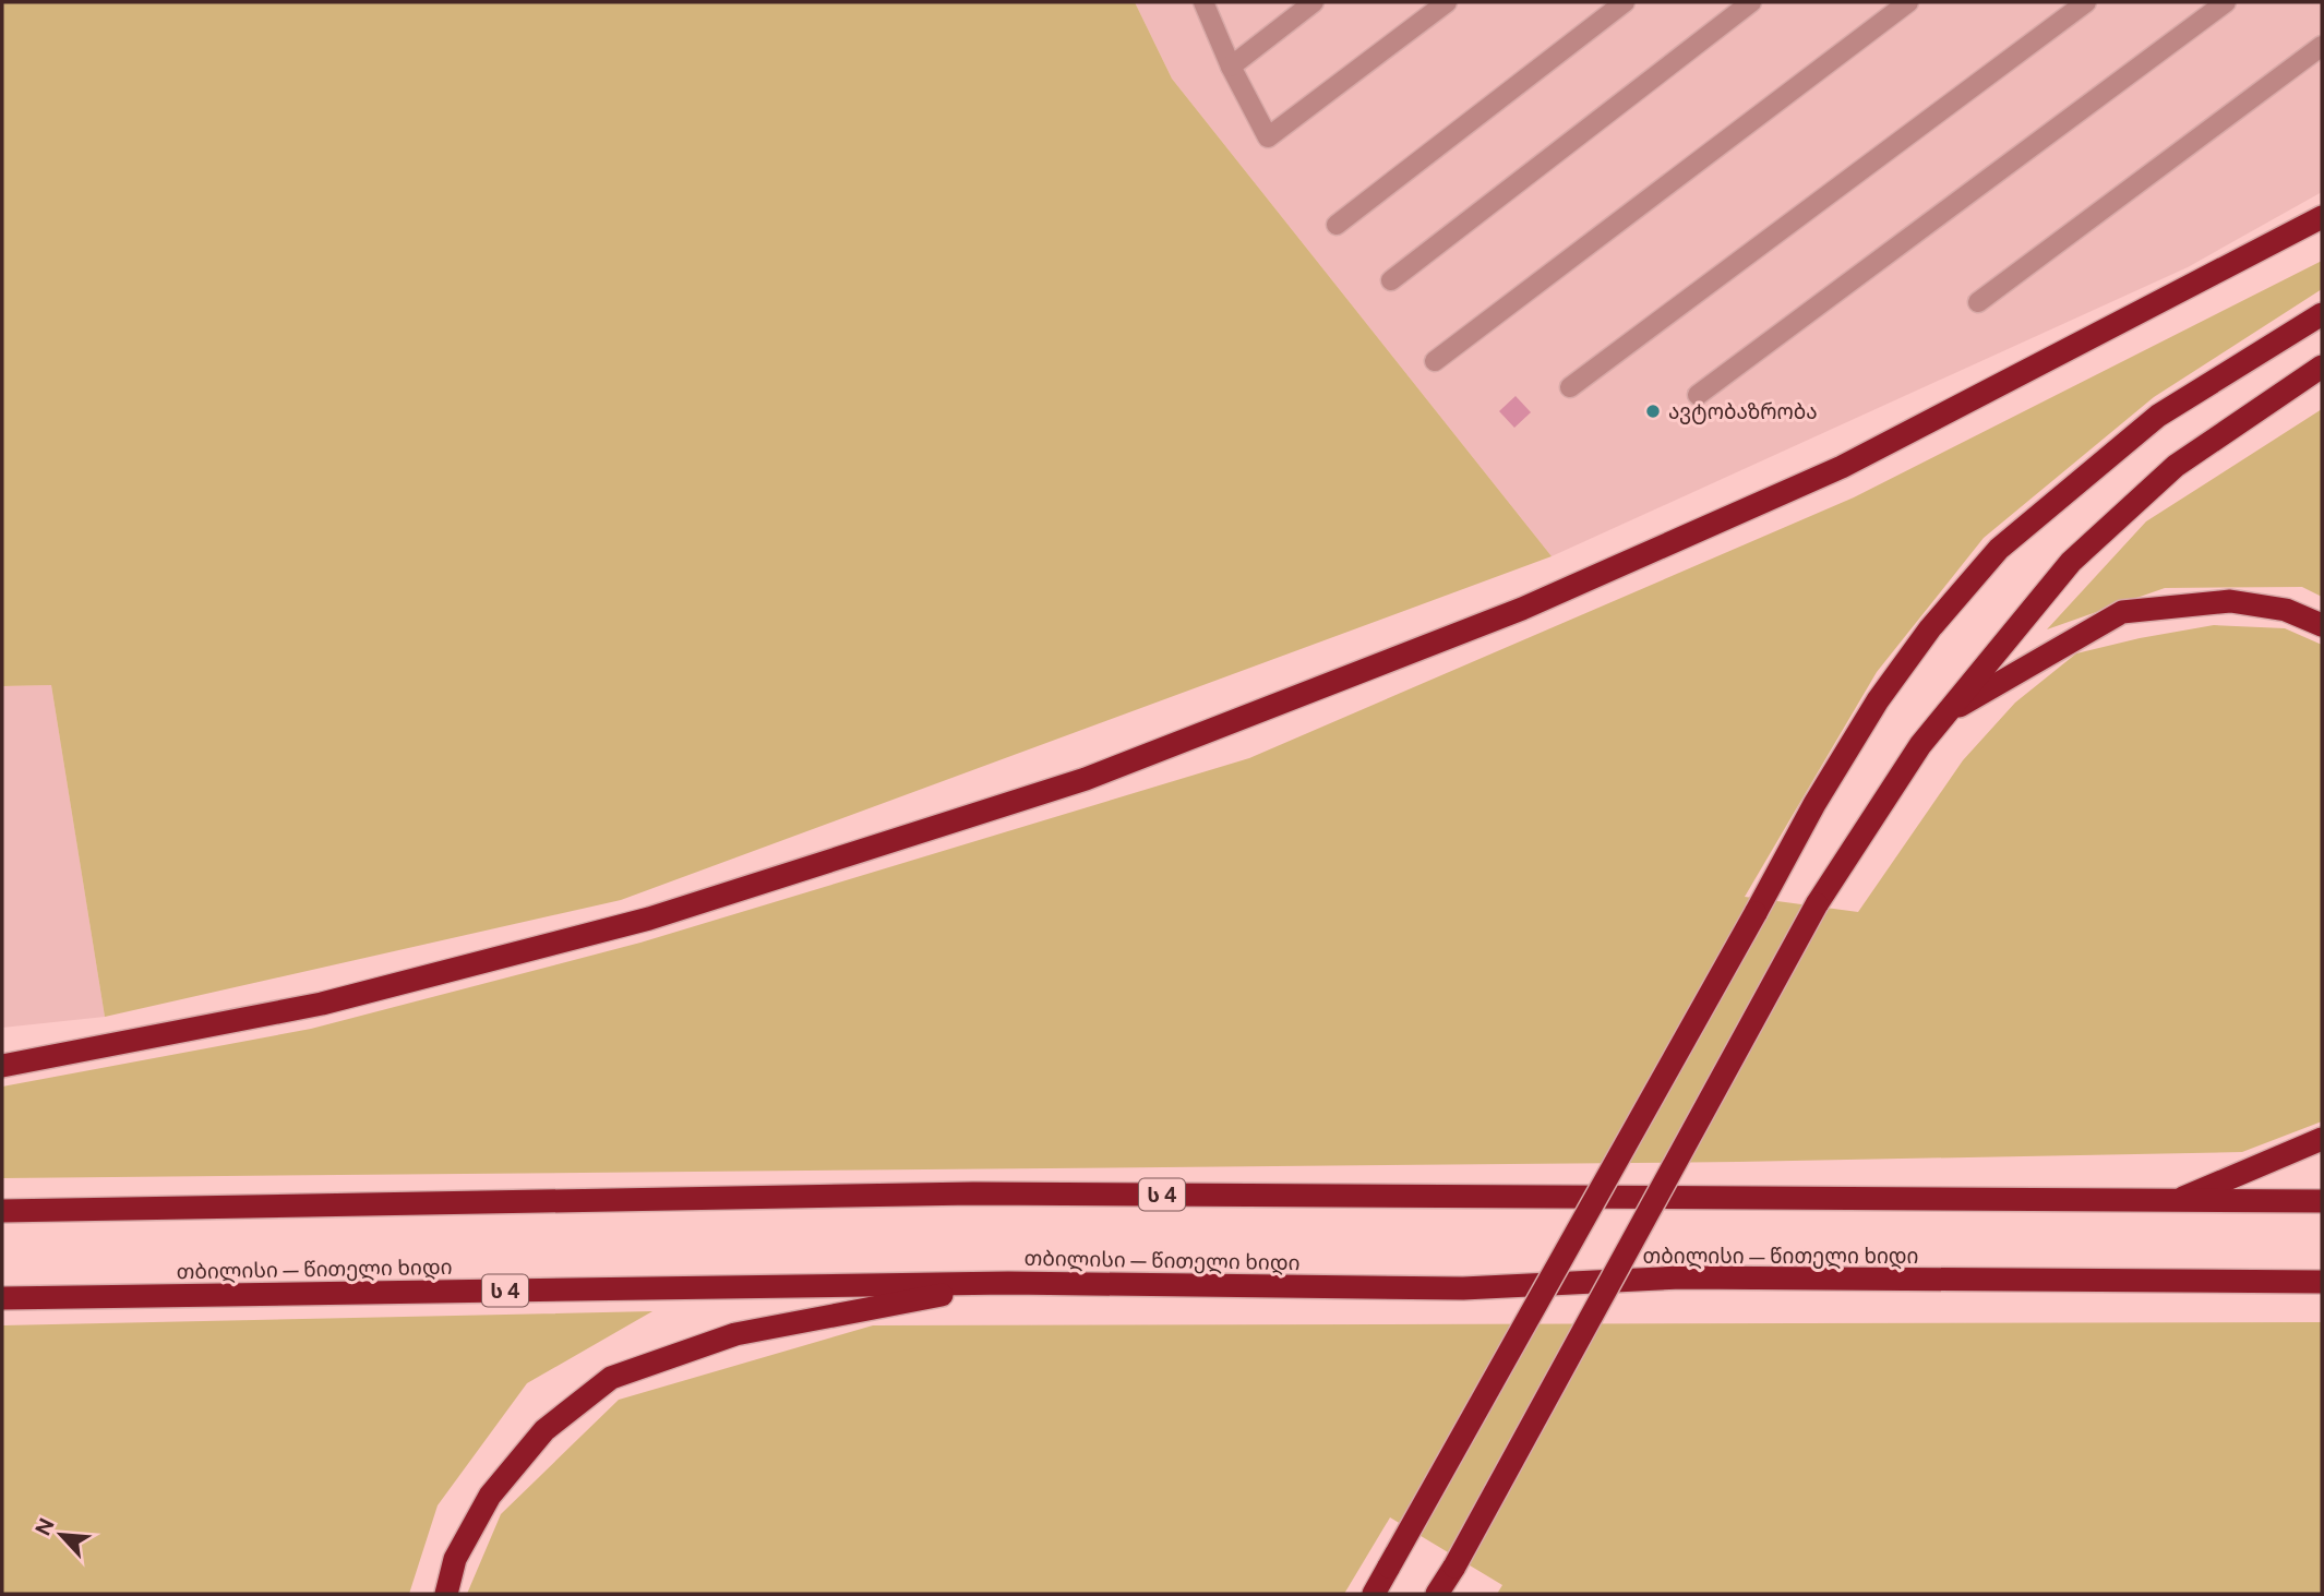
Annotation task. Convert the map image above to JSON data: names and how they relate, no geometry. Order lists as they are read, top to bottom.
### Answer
{
  "streets": {
    "highway": ["ს 4", "თბილისი — წითელი ხიდი"]
  },
  "places": ["ავტობაზრობა"],
  "north": "top left"
}
